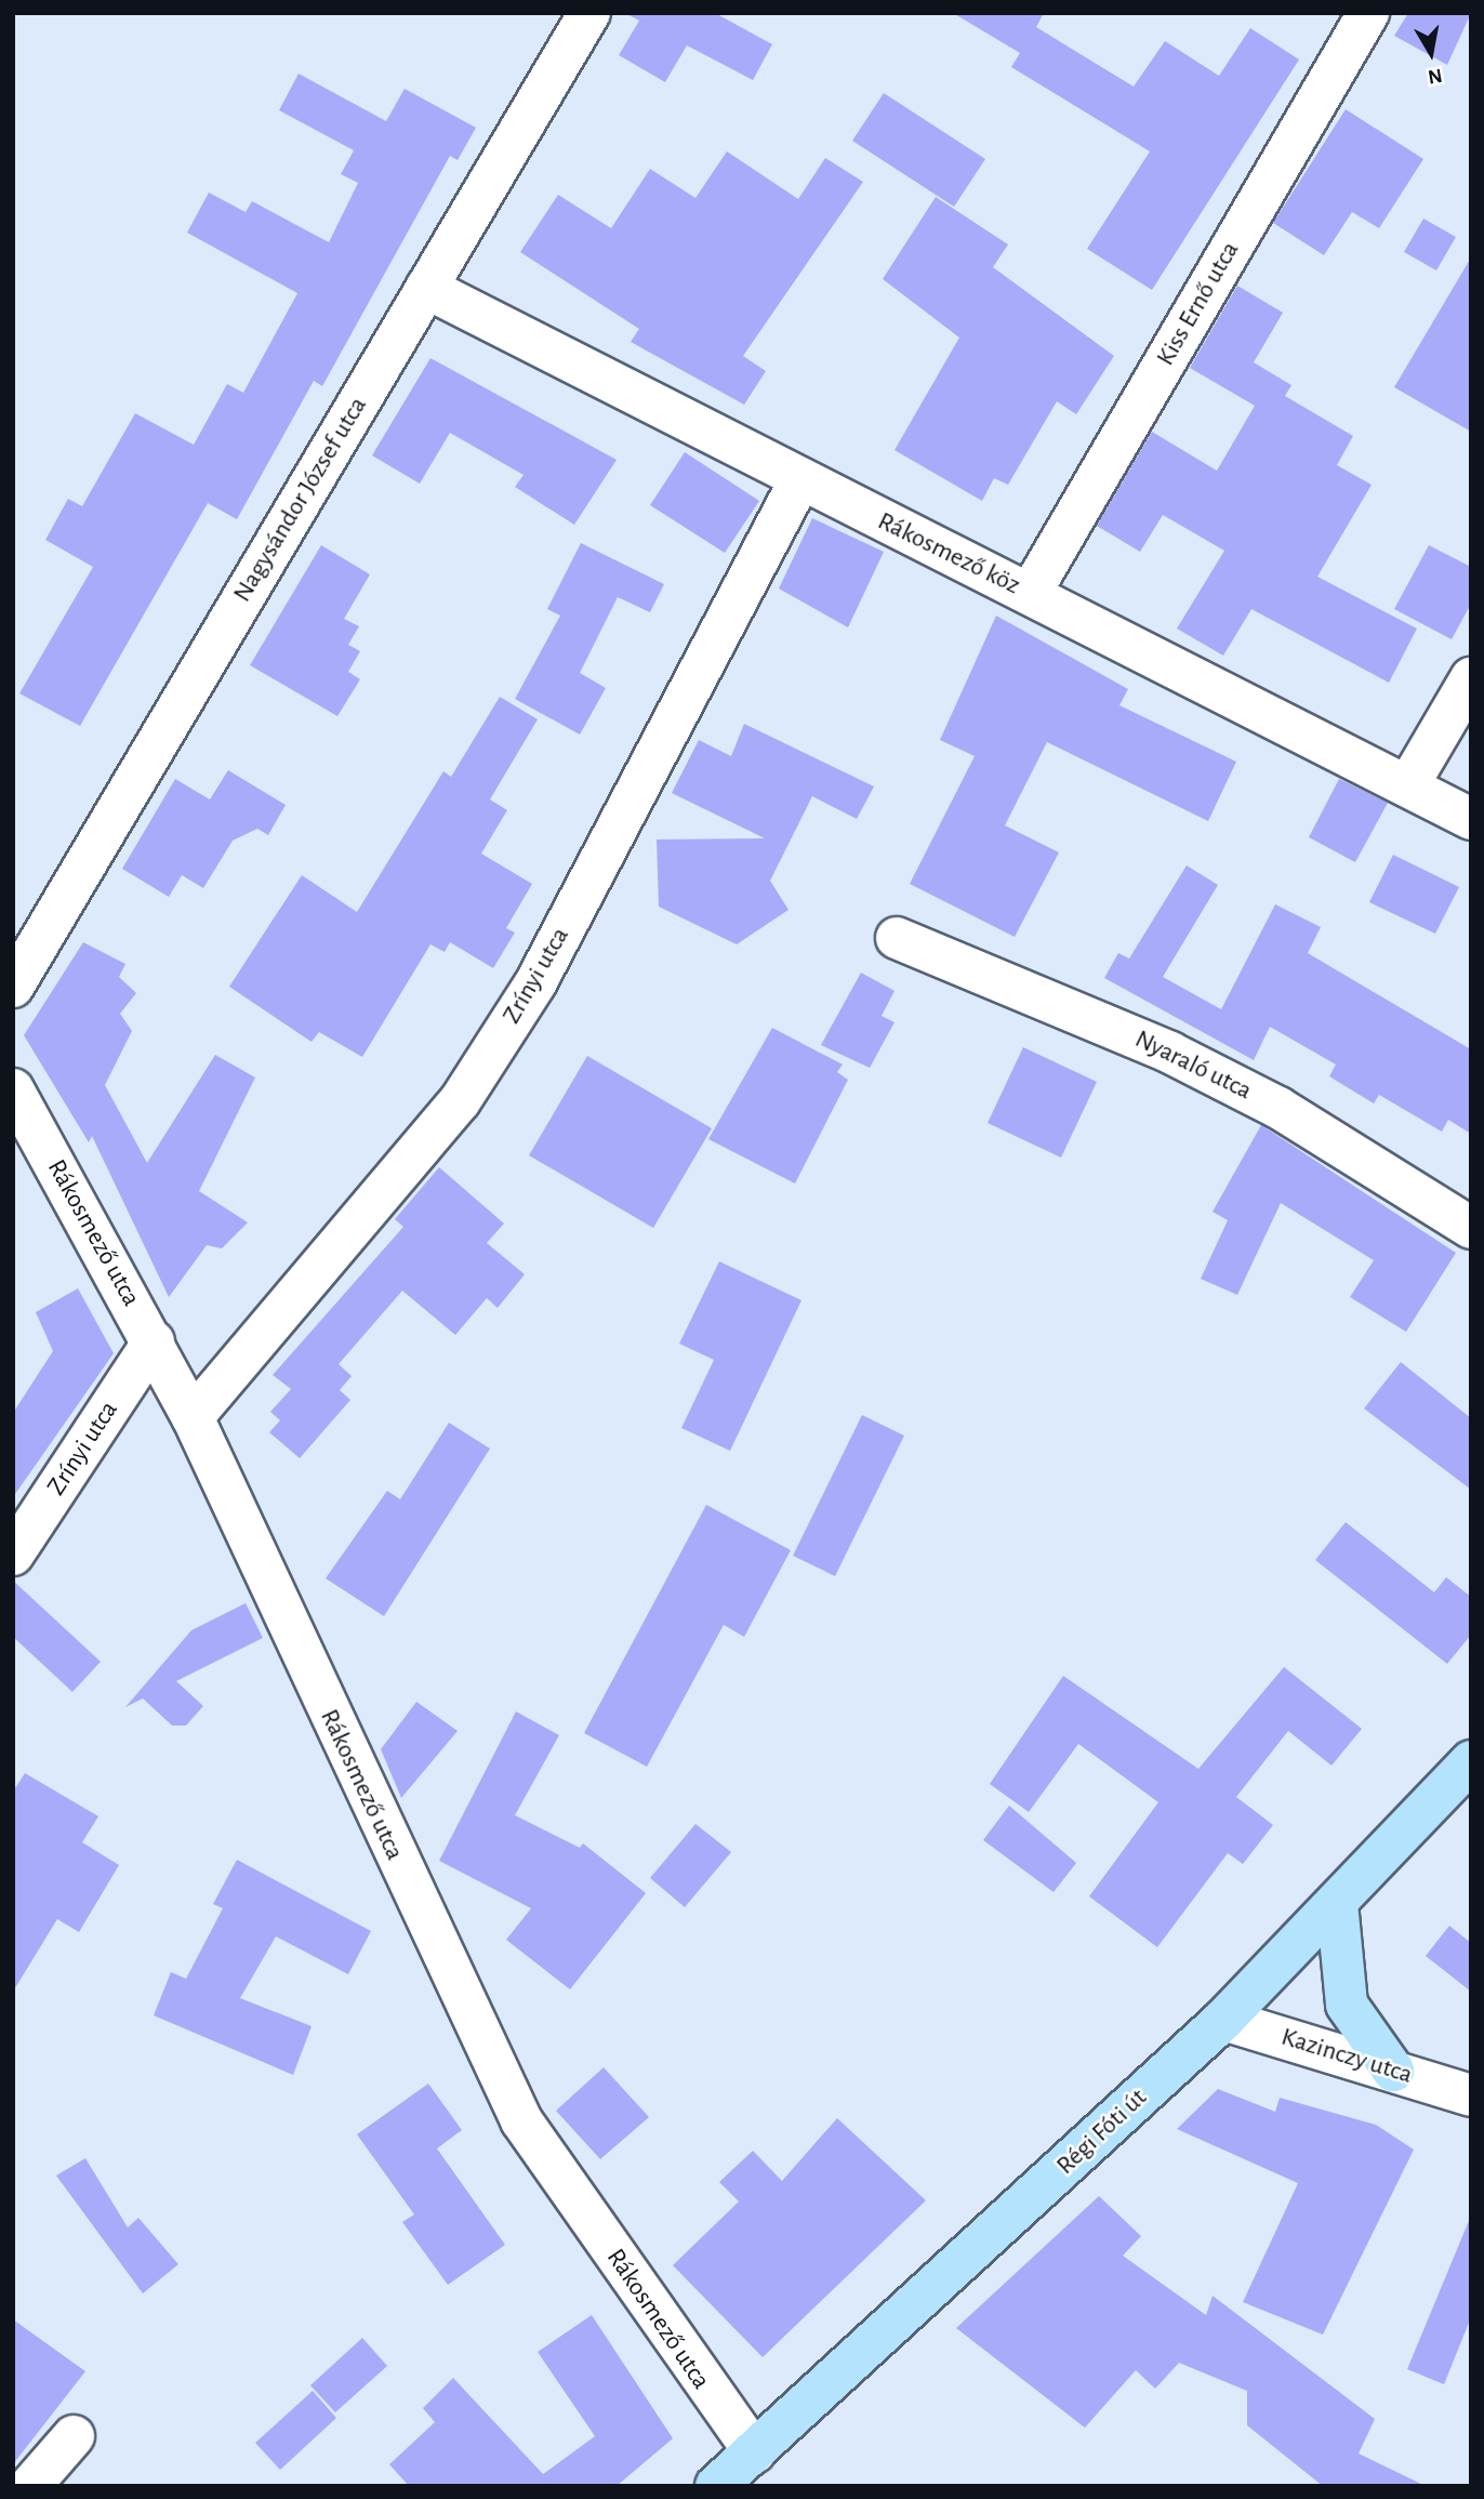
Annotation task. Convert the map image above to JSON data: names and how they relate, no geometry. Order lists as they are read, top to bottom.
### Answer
{
  "streets": {
    "main road": ["Régi Fóti út"],
    "street": [
      "Kiss Ernő utca",
      "Nagysándor József utca",
      "Rákosmező köz",
      "Zrínyi utca",
      "Nyaraló utca",
      "Rákosmező utca",
      "Kazinczy utca"
    ]
  },
  "crossings": [
    ["Kiss Ernő utca", "Rákosmező köz"],
    ["Nagysándor József utca", "Rákosmező köz"],
    ["Rákosmező köz", "Zrínyi utca"],
    ["Zrínyi utca", "Rákosmező utca"],
    ["Rákosmező utca", "Régi Fóti út"],
    ["Kazinczy utca", "Régi Fóti út"]
  ],
  "north": "bottom"
}
